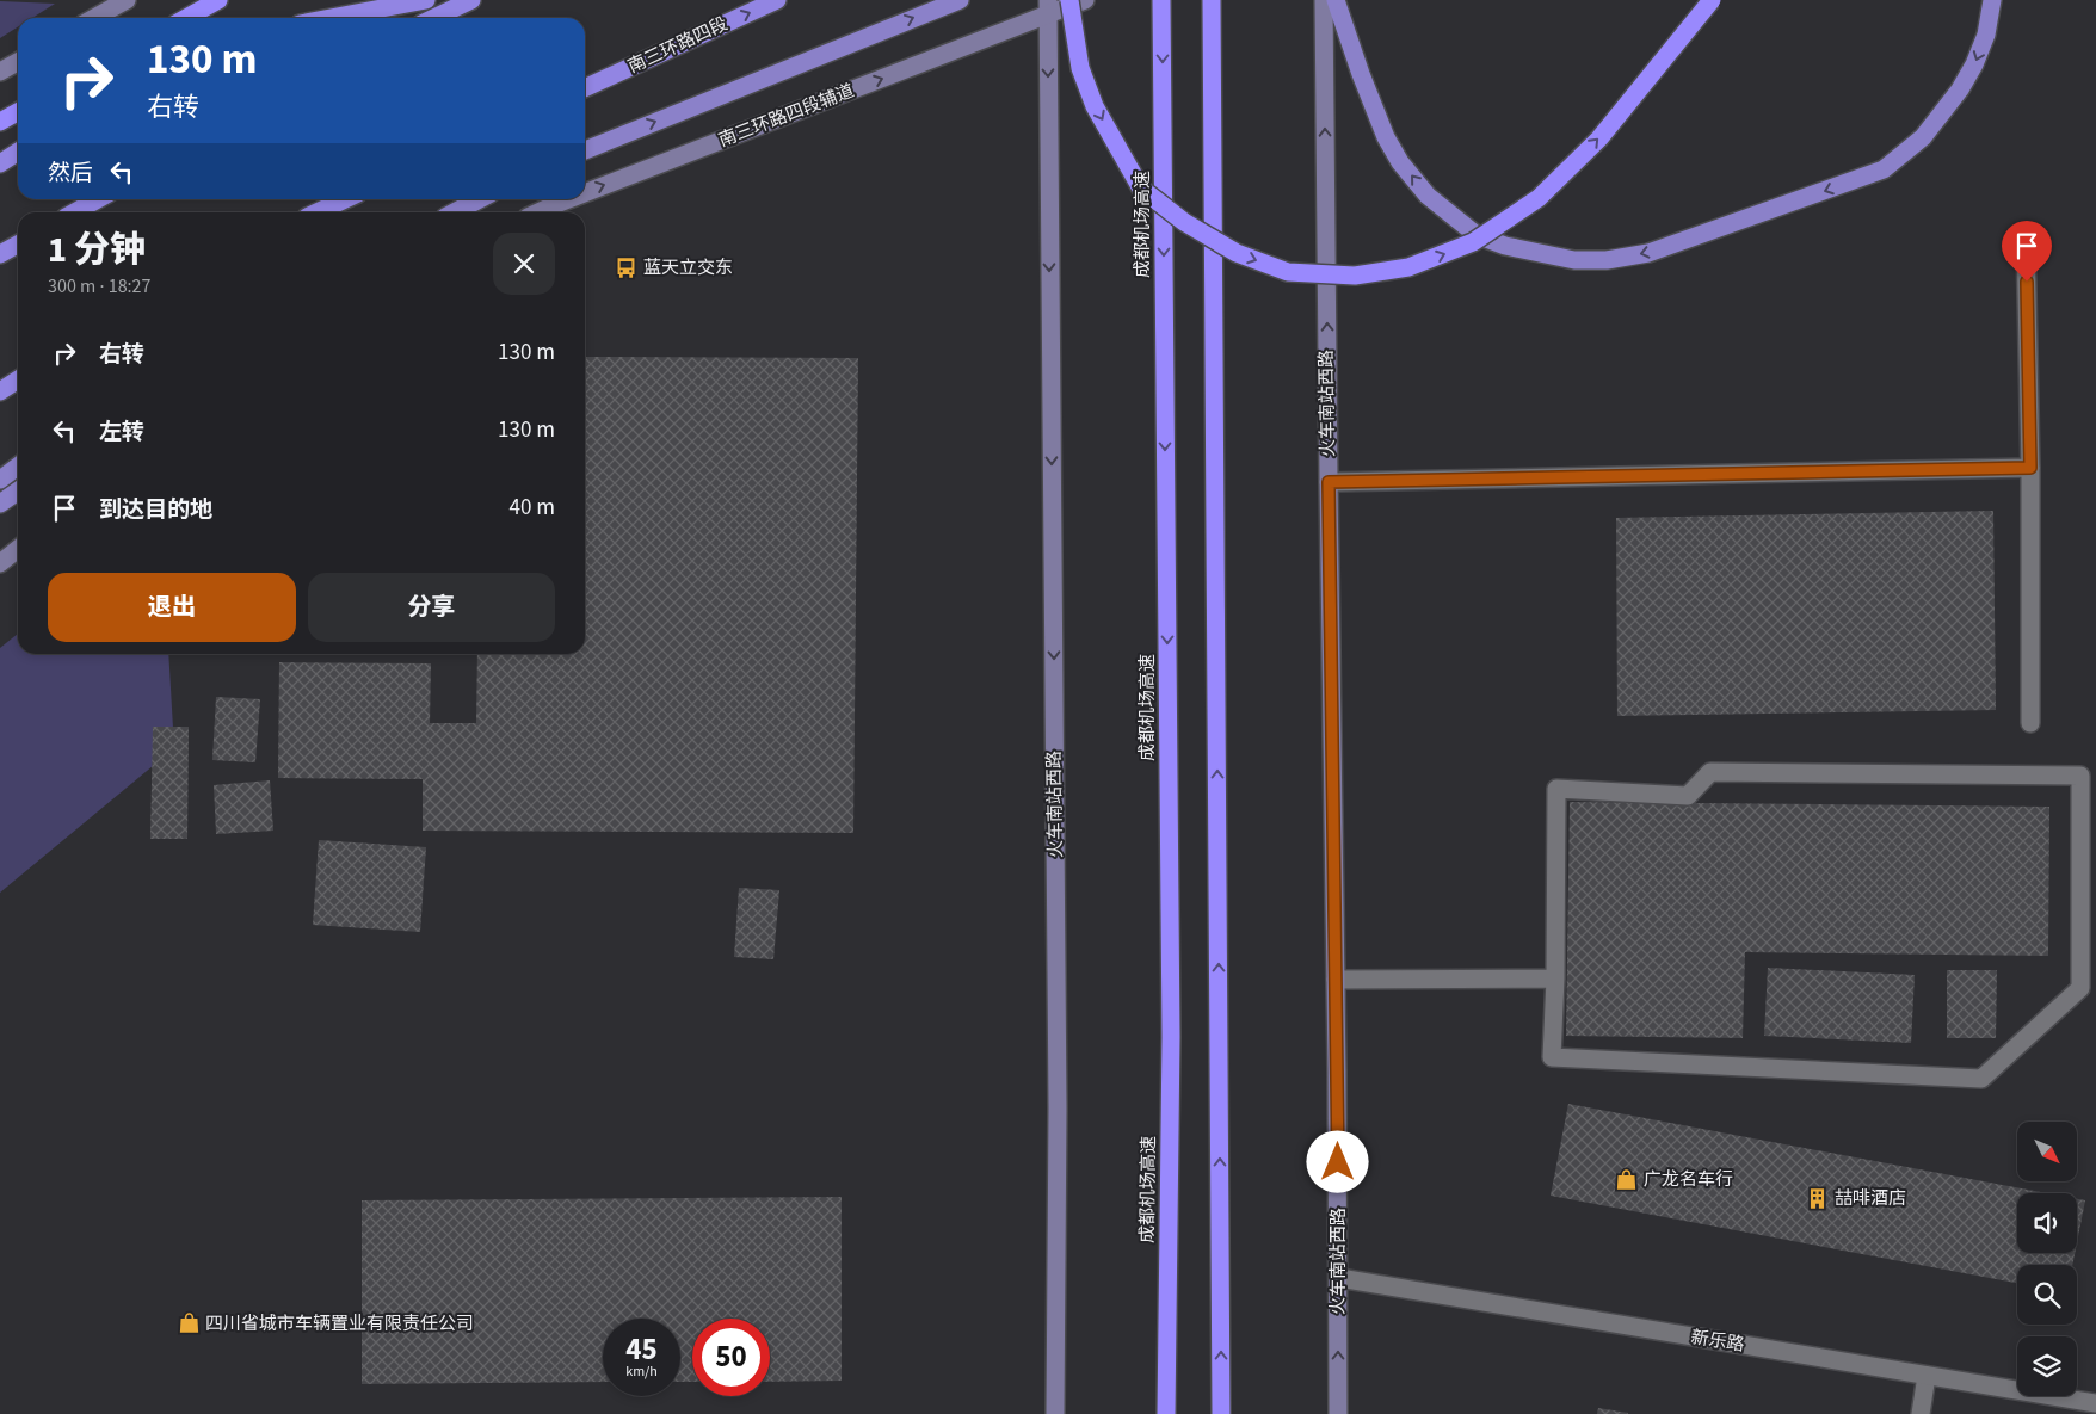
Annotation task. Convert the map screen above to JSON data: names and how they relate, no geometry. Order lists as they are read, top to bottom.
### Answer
{
  "streets": {
    "highway": ["南三环路四段", "成都机场高速"],
    "main road": ["南三环路四段辅道", "火车南站西路"],
    "street": ["新乐路"]
  },
  "crossings": [
    ["南三环路四段辅道", "火车南站西路"],
    ["火车南站西路", "新乐路"]
  ],
  "one_way": ["南三环路四段"],
  "places": {
    "bus stop": ["蓝天立交东"],
    "shop": ["广龙名车行", "四川省城市车辆置业有限责任公司"],
    "building": ["喆啡酒店"]
  },
  "north": "bottom right",
  "page": {
    "turn": ["130 m", "右转"],
    "then": "然后",
    "heading": ["1 分钟", "300 m · 18:27"],
    "list": [
      {
        "name": "右转",
        "value": "130 m"
      },
      {
        "name": "左转",
        "value": "130 m"
      },
      {
        "name": "到达目的地",
        "value": "40 m"
      }
    ],
    "buttons": ["退出", "分享"],
    "speed": "45 km/h",
    "limit": "50"
  }
}
